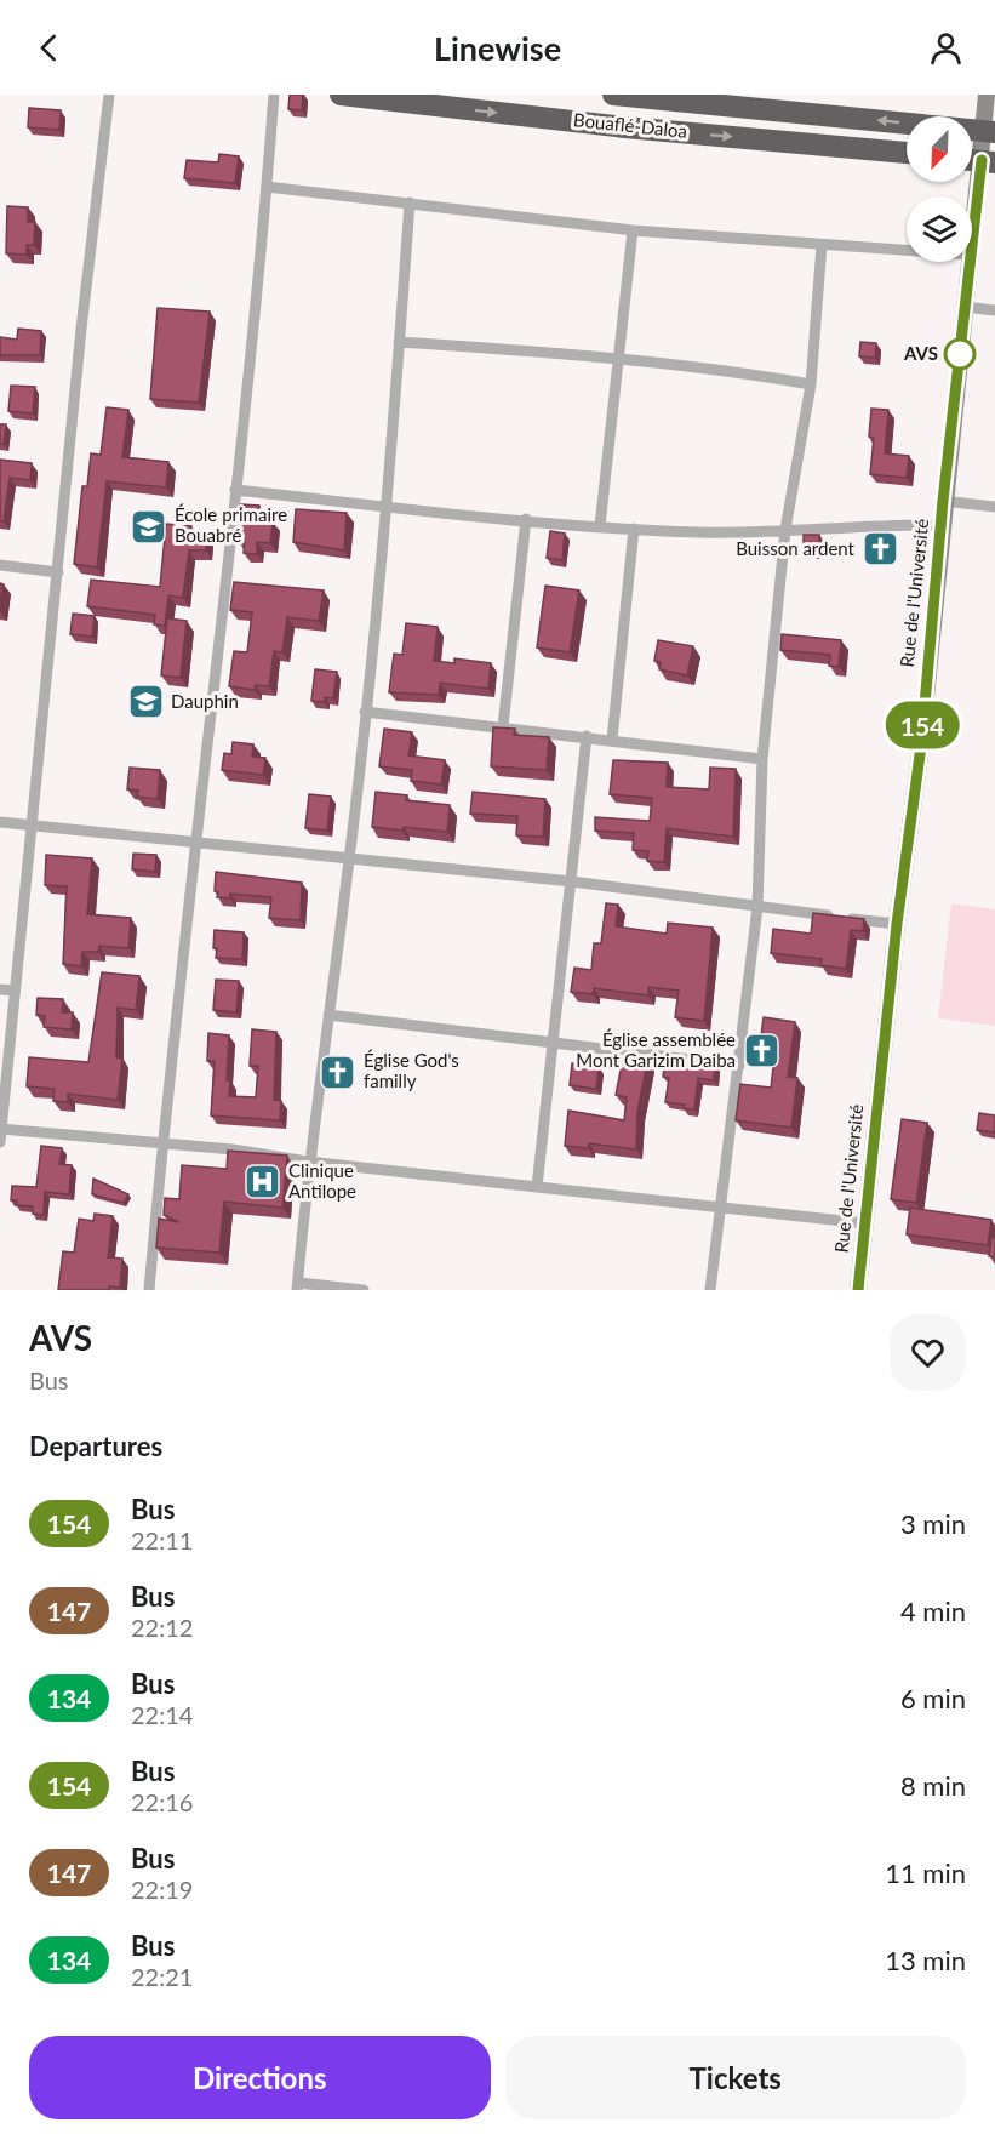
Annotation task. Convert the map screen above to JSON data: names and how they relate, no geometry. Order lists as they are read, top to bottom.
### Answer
{
  "streets": {
    "highway": ["Bouaflé-Daloa"],
    "street": ["Rue de l'Université"]
  },
  "crossings": [
    ["Bouaflé-Daloa", "Rue de l'Université"]
  ],
  "places": {
    "other": ["AVS"],
    "school or university": ["École primaire Bouabré", "Dauphin"],
    "church": ["Buisson ardent", "Église assemblée Mont Garizim Daiba", "Église God's familly"],
    "hospital": ["Clinique Antilope"]
  },
  "lines": ["bus line 154"],
  "north": "bottom left",
  "page": {
    "header": "Linewise",
    "on_map": "154",
    "heading": [
      ["AVS", "Bus"],
      "Departures"
    ],
    "list": [
      {
        "mark": "154",
        "name": "Bus",
        "note": "22:11",
        "value": "3 min"
      },
      {
        "mark": "147",
        "name": "Bus",
        "note": "22:12",
        "value": "4 min"
      },
      {
        "mark": "134",
        "name": "Bus",
        "note": "22:14",
        "value": "6 min"
      },
      {
        "mark": "154",
        "name": "Bus",
        "note": "22:16",
        "value": "8 min"
      },
      {
        "mark": "147",
        "name": "Bus",
        "note": "22:19",
        "value": "11 min"
      },
      {
        "mark": "134",
        "name": "Bus",
        "note": "22:21",
        "value": "13 min"
      }
    ],
    "buttons": ["Directions", "Tickets"]
  }
}
